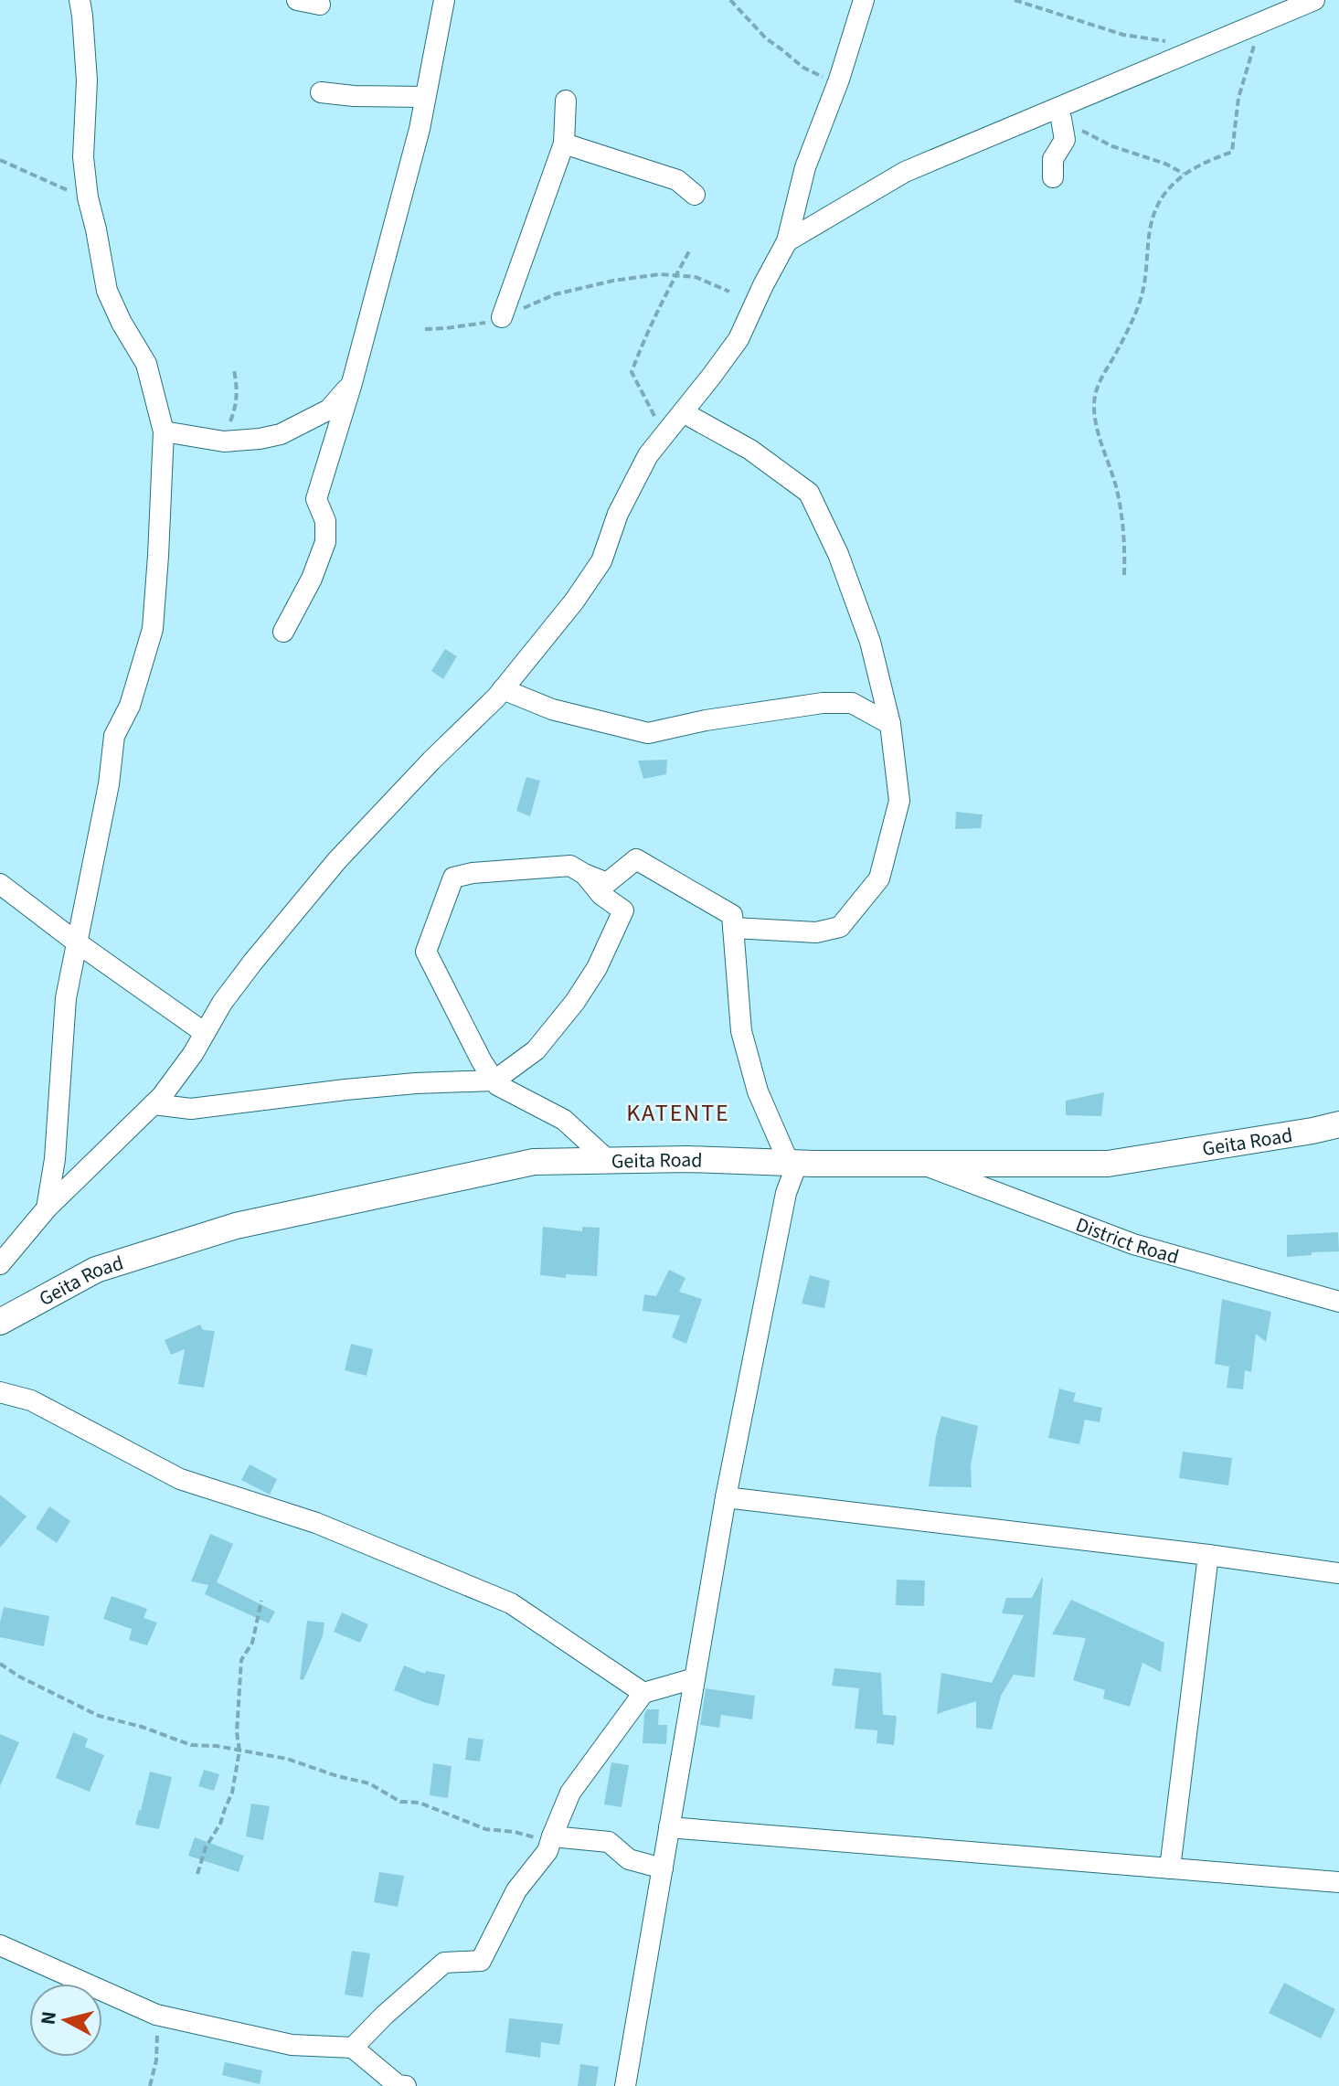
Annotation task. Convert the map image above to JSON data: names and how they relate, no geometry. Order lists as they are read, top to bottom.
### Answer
{
  "streets": {
    "main road": ["Geita Road"],
    "street": ["District Road"]
  },
  "crossings": [
    ["Geita Road", "District Road"]
  ],
  "districts": ["KATENTE"],
  "north": "left"
}
